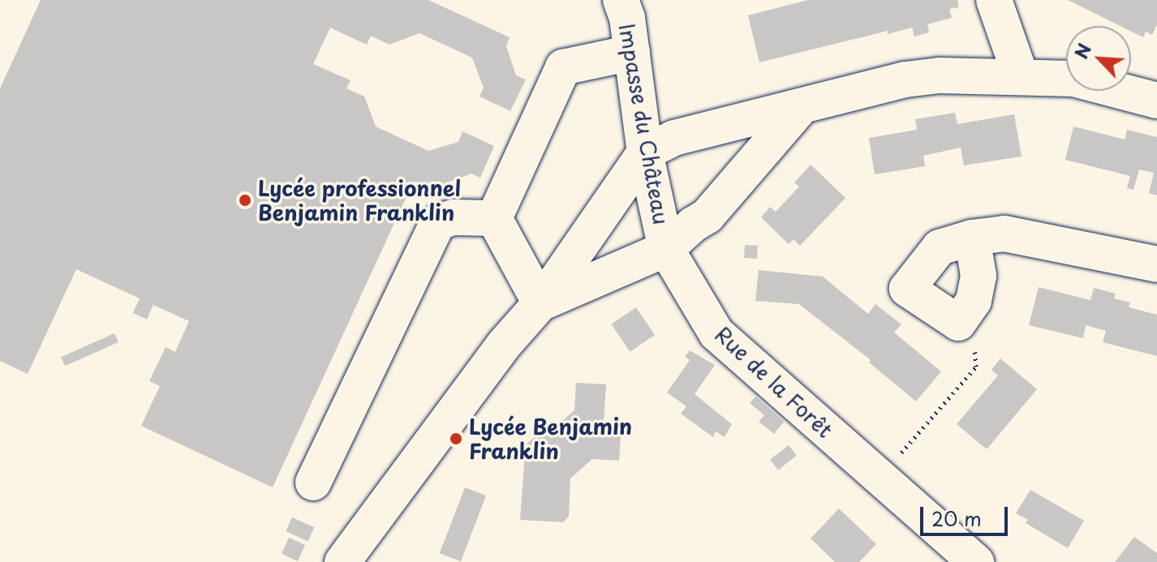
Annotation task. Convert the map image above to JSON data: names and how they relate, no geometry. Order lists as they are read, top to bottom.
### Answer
{
  "streets": {
    "street": ["Impasse du Château", "Rue de la Forêt"]
  },
  "crossings": [
    ["Impasse du Château", "Rue de la Forêt"]
  ],
  "places": ["Lycée professionnel Benjamin Franklin", "Lycée Benjamin Franklin"],
  "scale_bar": "20 m",
  "north": "top left"
}
